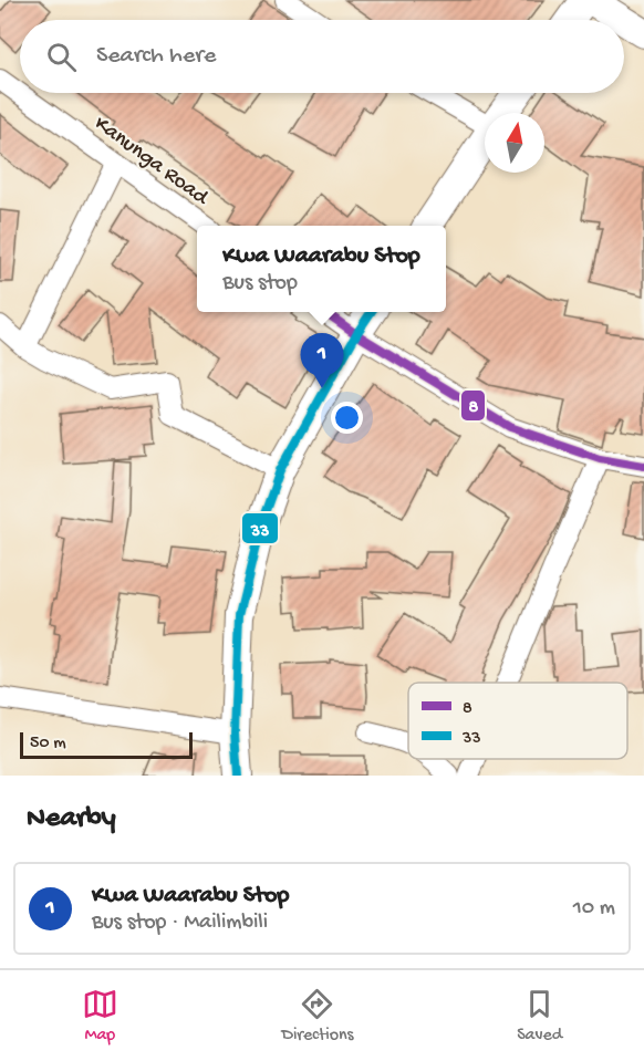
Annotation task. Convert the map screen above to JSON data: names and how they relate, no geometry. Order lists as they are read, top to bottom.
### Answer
{
  "streets": {
    "street": ["Kanunga Road"]
  },
  "lines": ["transit line 8", "transit line 33"],
  "legend": ["8", "33"],
  "scale_bar": "50 m",
  "north": "top",
  "page": {
    "search": "Search here",
    "popup": ["Kwa Waarabu Stop", "Bus stop"],
    "pins": "1",
    "scale": "50 m",
    "heading": "Nearby",
    "list": [
      {
        "mark": "1",
        "name": "Kwa Waarabu Stop",
        "note": "Bus stop · Mailimbili",
        "value": "10 m"
      }
    ],
    "nav": ["Map", "Directions", "Saved"]
  }
}
